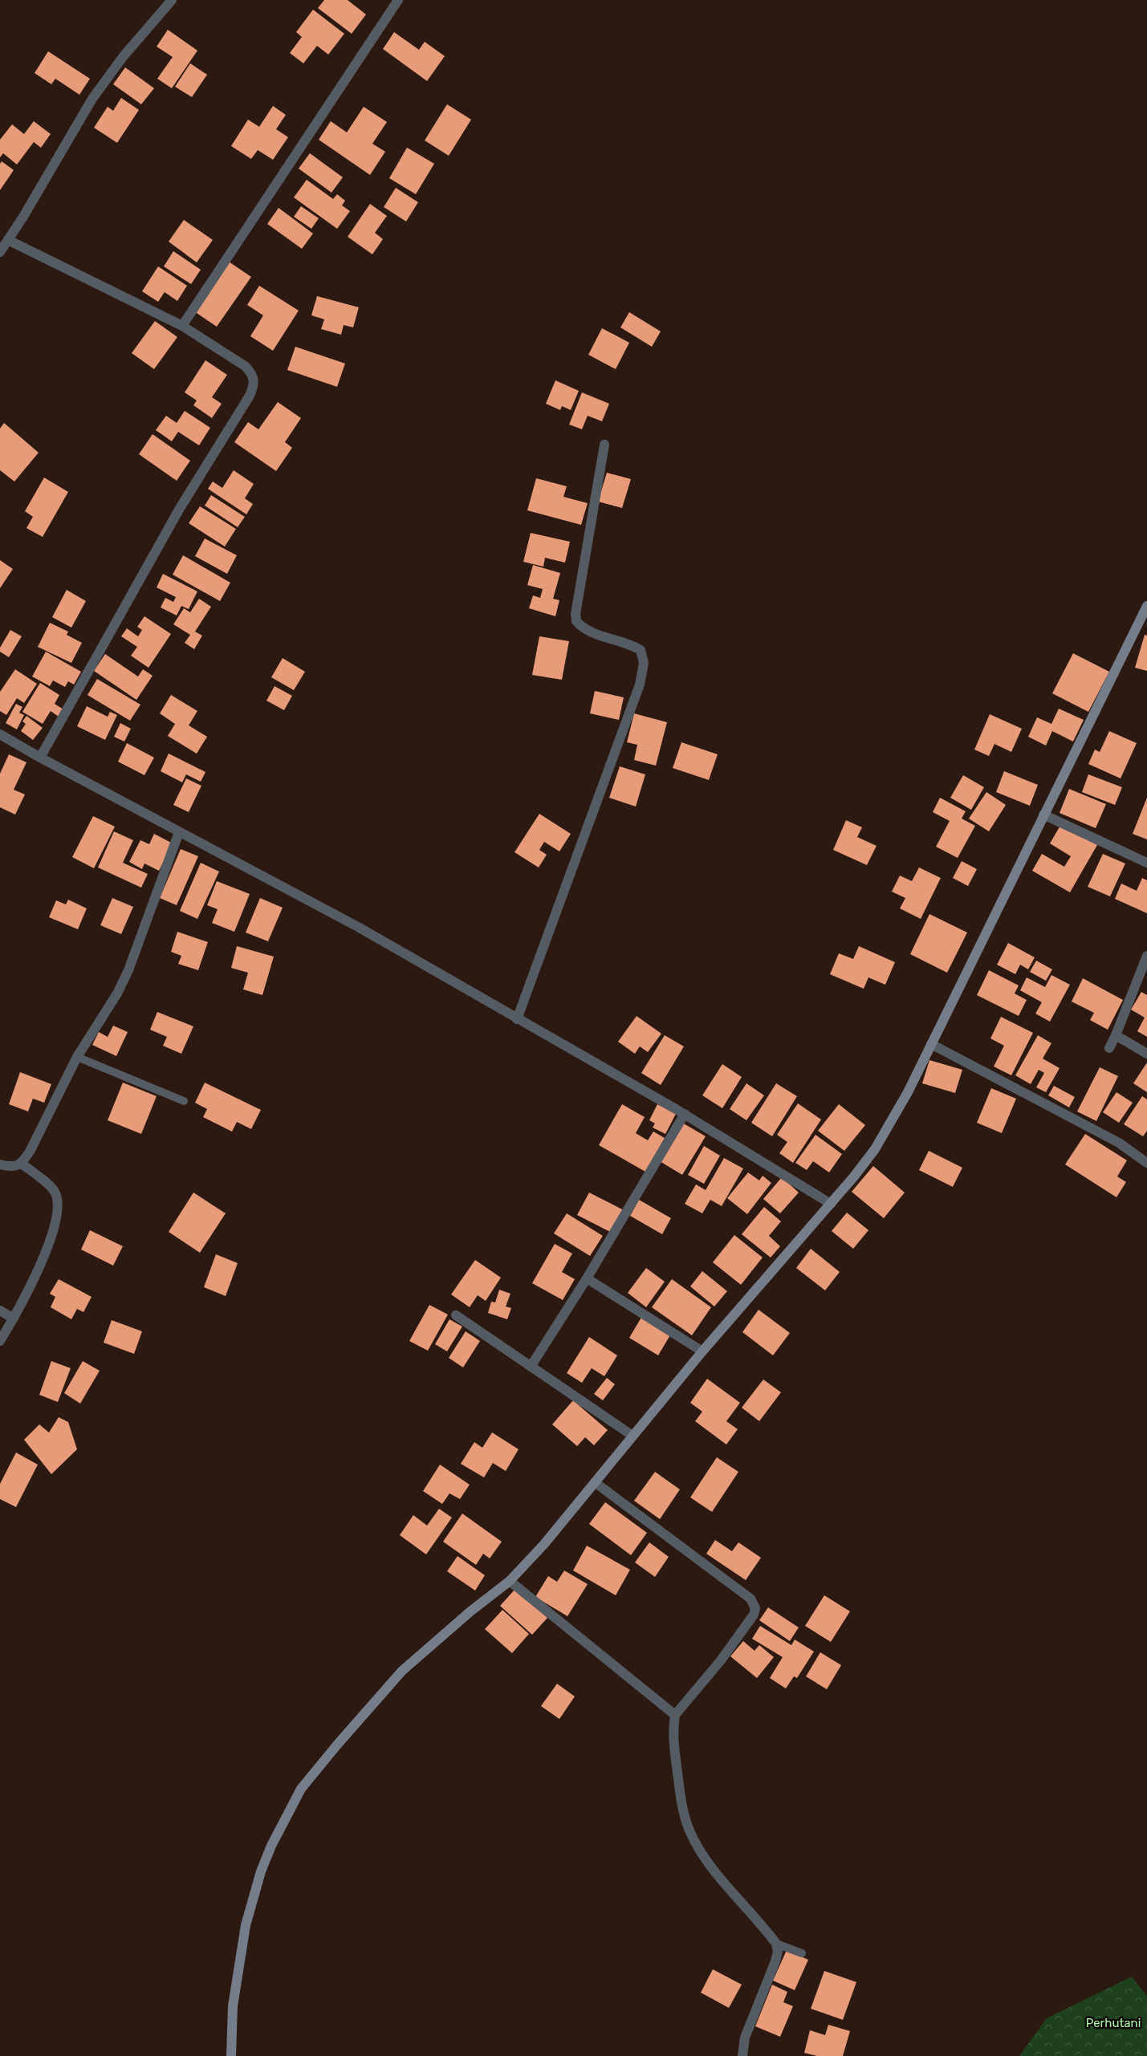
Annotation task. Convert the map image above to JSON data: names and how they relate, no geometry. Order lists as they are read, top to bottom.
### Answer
{
  "parks": ["Perhutani"]
}
